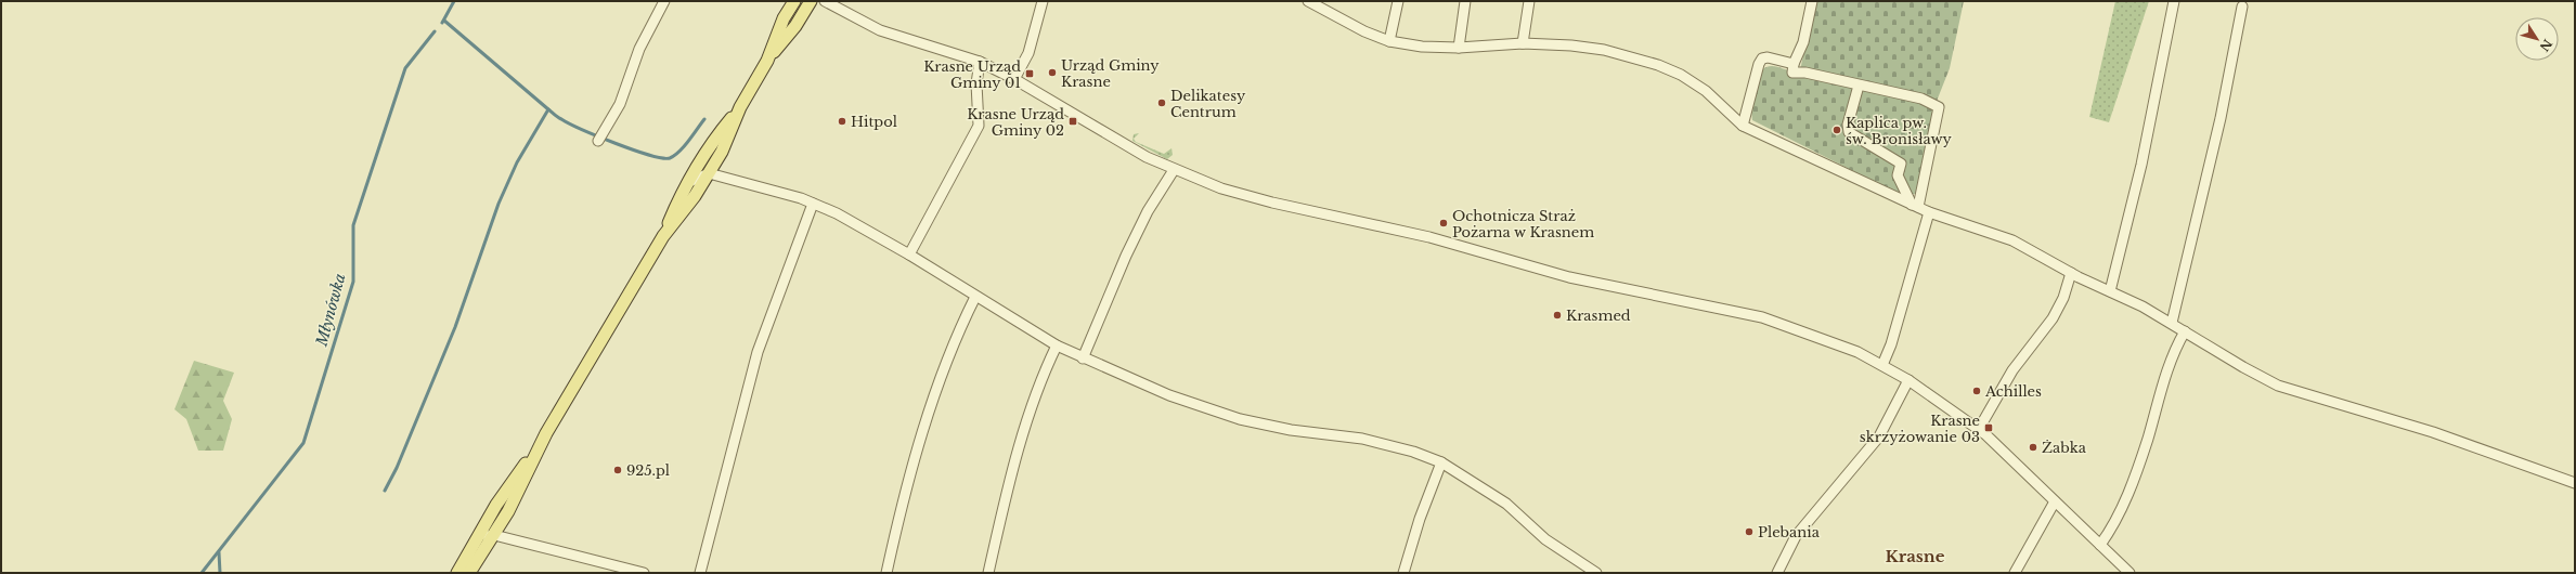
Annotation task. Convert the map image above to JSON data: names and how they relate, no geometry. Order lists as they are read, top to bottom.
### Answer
{
  "districts": ["Krasne"],
  "water": ["Młynówka"],
  "places": {
    "other": [
      "Urząd Gminy Krasne",
      "Delikatesy Centrum",
      "Hitpol",
      "Kaplica pw. św. Bronisławy",
      "Ochotnicza Straż Pożarna w Krasnem",
      "Krasmed",
      "Achilles",
      "Żabka",
      "925.pl",
      "Plebania"
    ],
    "transit": ["Krasne Urząd Gminy 01", "Krasne Urząd Gminy 02", "Krasne skrzyżowanie 03"]
  },
  "north": "bottom right"
}
